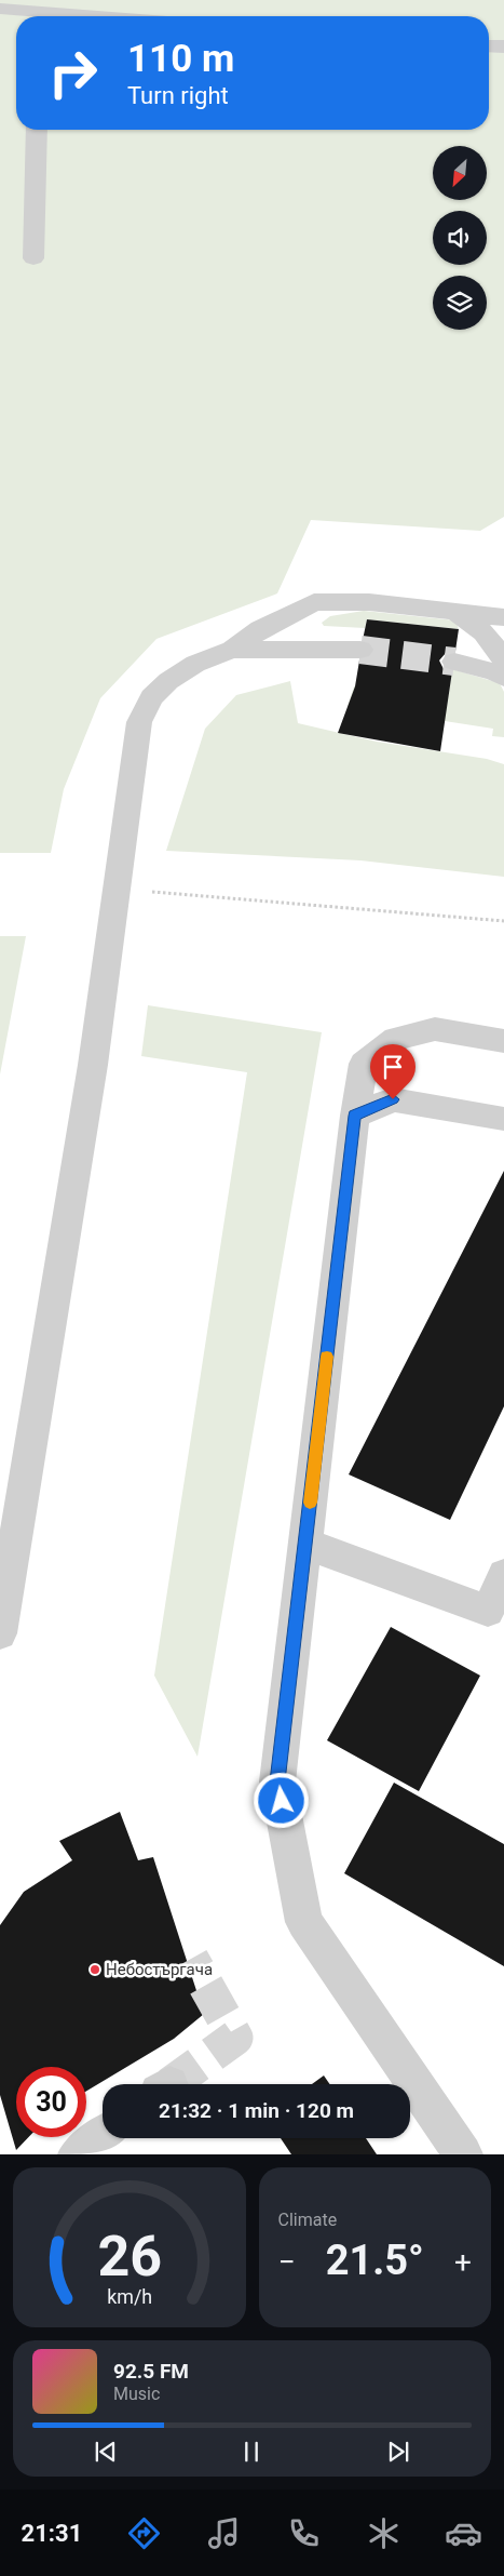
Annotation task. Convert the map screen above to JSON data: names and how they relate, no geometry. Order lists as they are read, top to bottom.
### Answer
{
  "places": ["Небостъргача"],
  "north": "bottom left",
  "page": {
    "turn": ["110 m", "Turn right"],
    "limit": "30",
    "trip": "21:32 · 1 min · 120 m",
    "tile": "Climate",
    "heat": ["−", "21.5°", "+"],
    "song": ["92.5 FM", "Music"],
    "tabs": "21:31",
    "gauge": ["26", "km/h"]
  }
}
